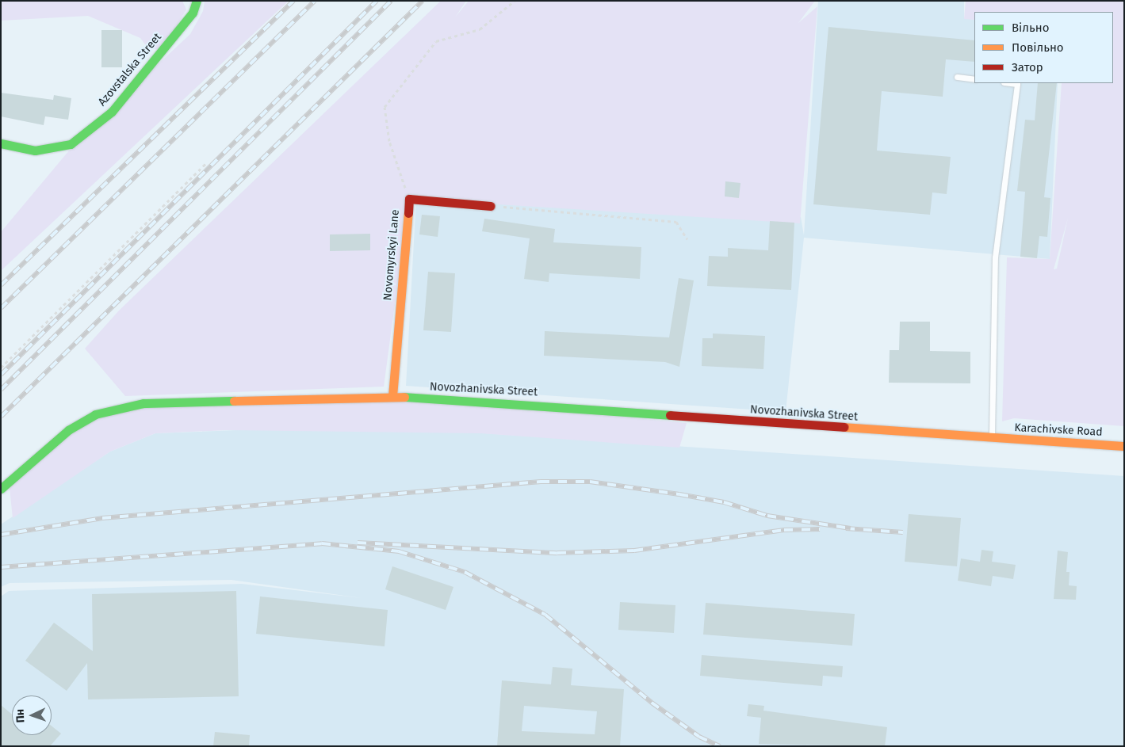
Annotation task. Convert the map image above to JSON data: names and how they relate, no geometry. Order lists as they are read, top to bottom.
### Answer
{
  "streets": {
    "street": [
      "Azovstalska Street",
      "Novomyrskyi Lane",
      "Novozhanivska Street",
      "Karachivske Road"
    ]
  },
  "crossings": [
    ["Novomyrskyi Lane", "Novozhanivska Street"],
    ["Novozhanivska Street", "Karachivske Road"]
  ],
  "legend": ["Вільно", "Повільно", "Затор"],
  "north": "left"
}
